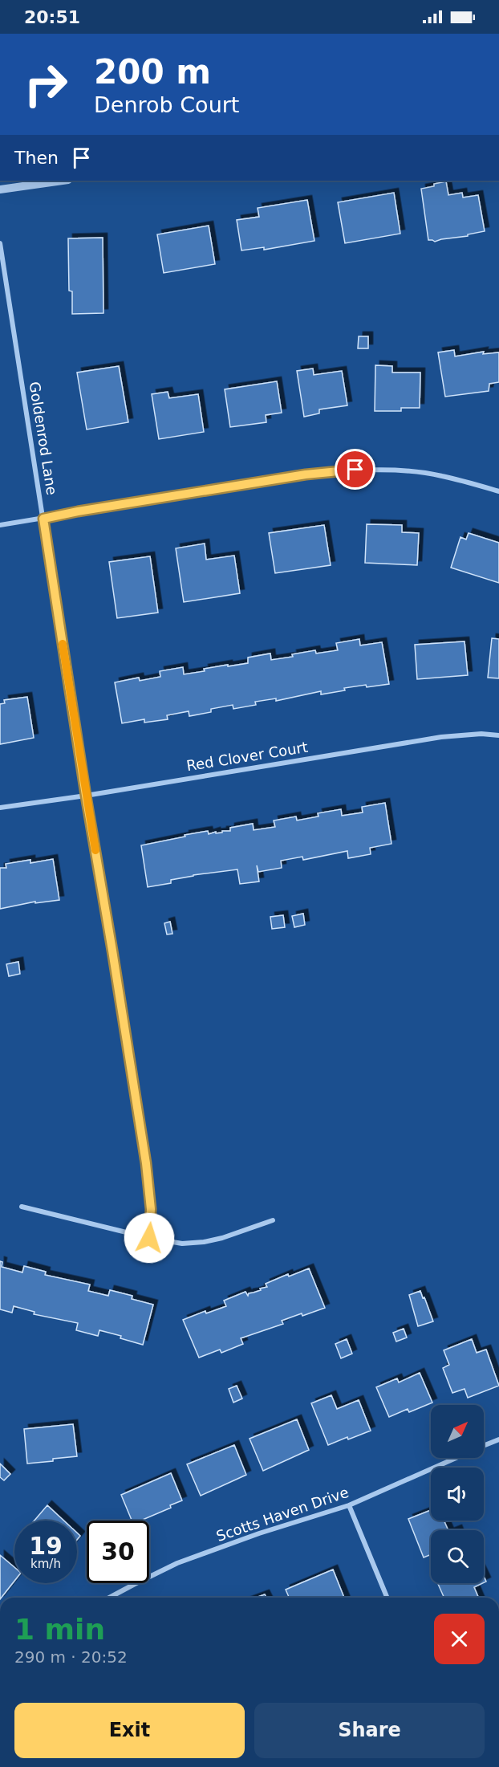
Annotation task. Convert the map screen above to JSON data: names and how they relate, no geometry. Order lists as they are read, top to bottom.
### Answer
{
  "streets": {
    "street": ["Goldenrod Lane", "Red Clover Court", "Scotts Haven Drive"]
  },
  "crossings": [
    ["Goldenrod Lane", "Red Clover Court"]
  ],
  "north": "top right",
  "page": {
    "status": "20:51",
    "turn": ["200 m", "Denrob Court"],
    "then": "Then",
    "speed": "19 km/h",
    "limit": "30",
    "heading": ["1 min", "290 m · 20:52"],
    "buttons": ["Exit", "Share"]
  }
}
